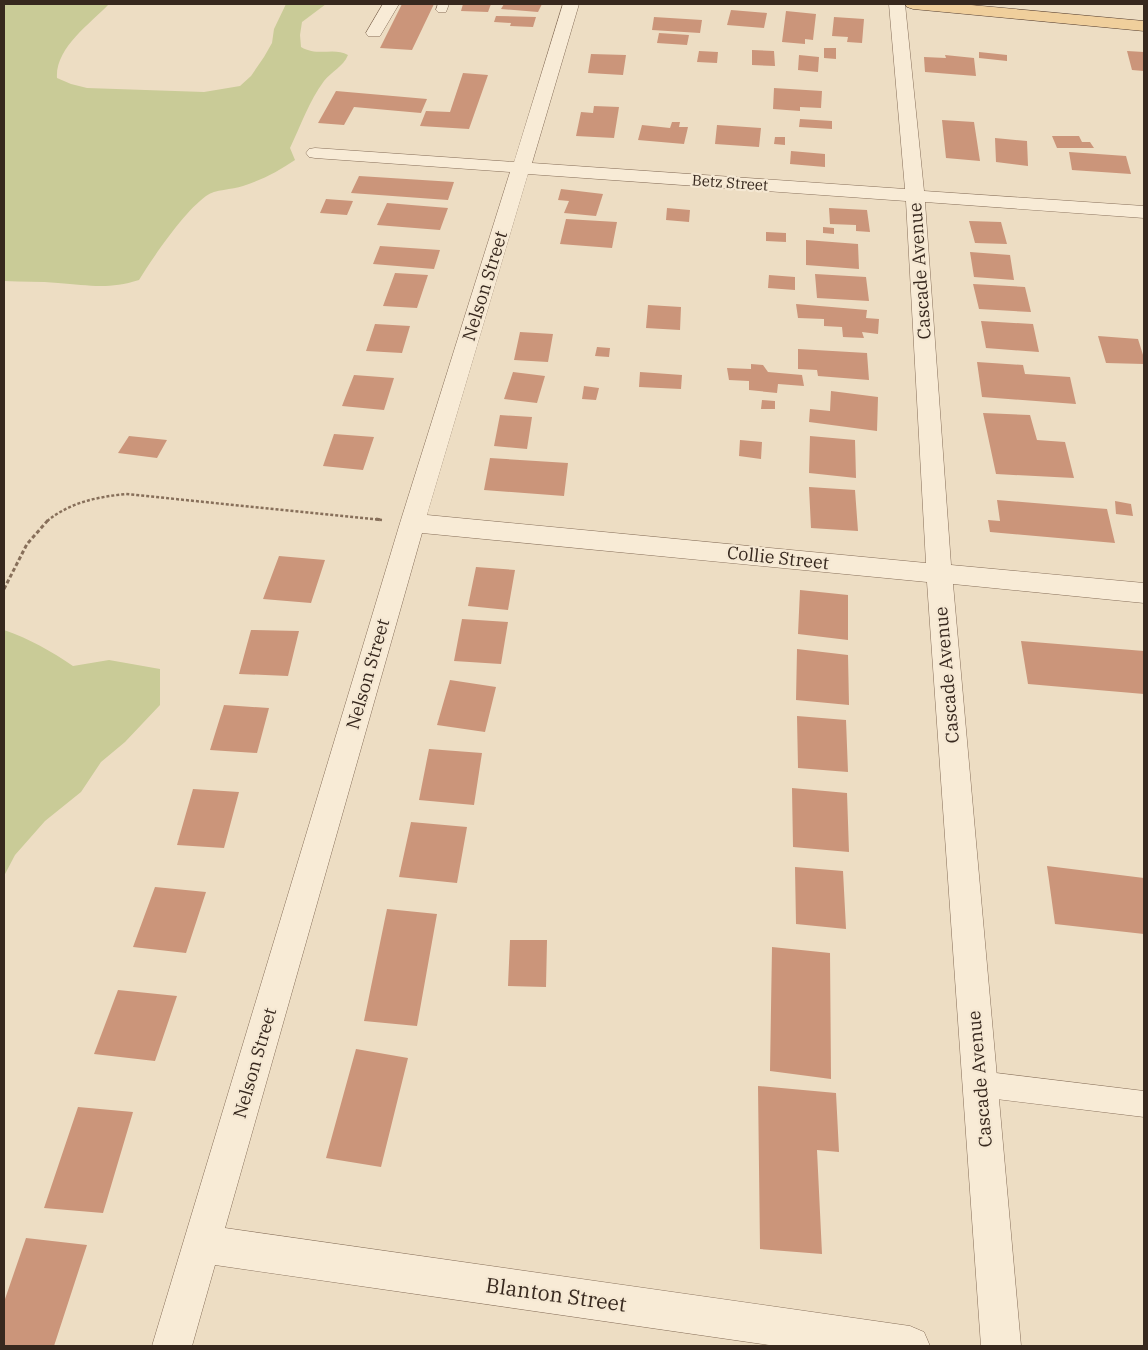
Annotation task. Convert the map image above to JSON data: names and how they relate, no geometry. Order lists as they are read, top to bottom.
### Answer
{
  "streets": {
    "street": [
      "Betz Street",
      "Cascade Avenue",
      "Nelson Street",
      "Collie Street",
      "Blanton Street"
    ]
  },
  "crossings": [
    ["Betz Street", "Cascade Avenue"],
    ["Betz Street", "Nelson Street"],
    ["Cascade Avenue", "Collie Street"],
    ["Nelson Street", "Collie Street"],
    ["Nelson Street", "Blanton Street"]
  ]
}
